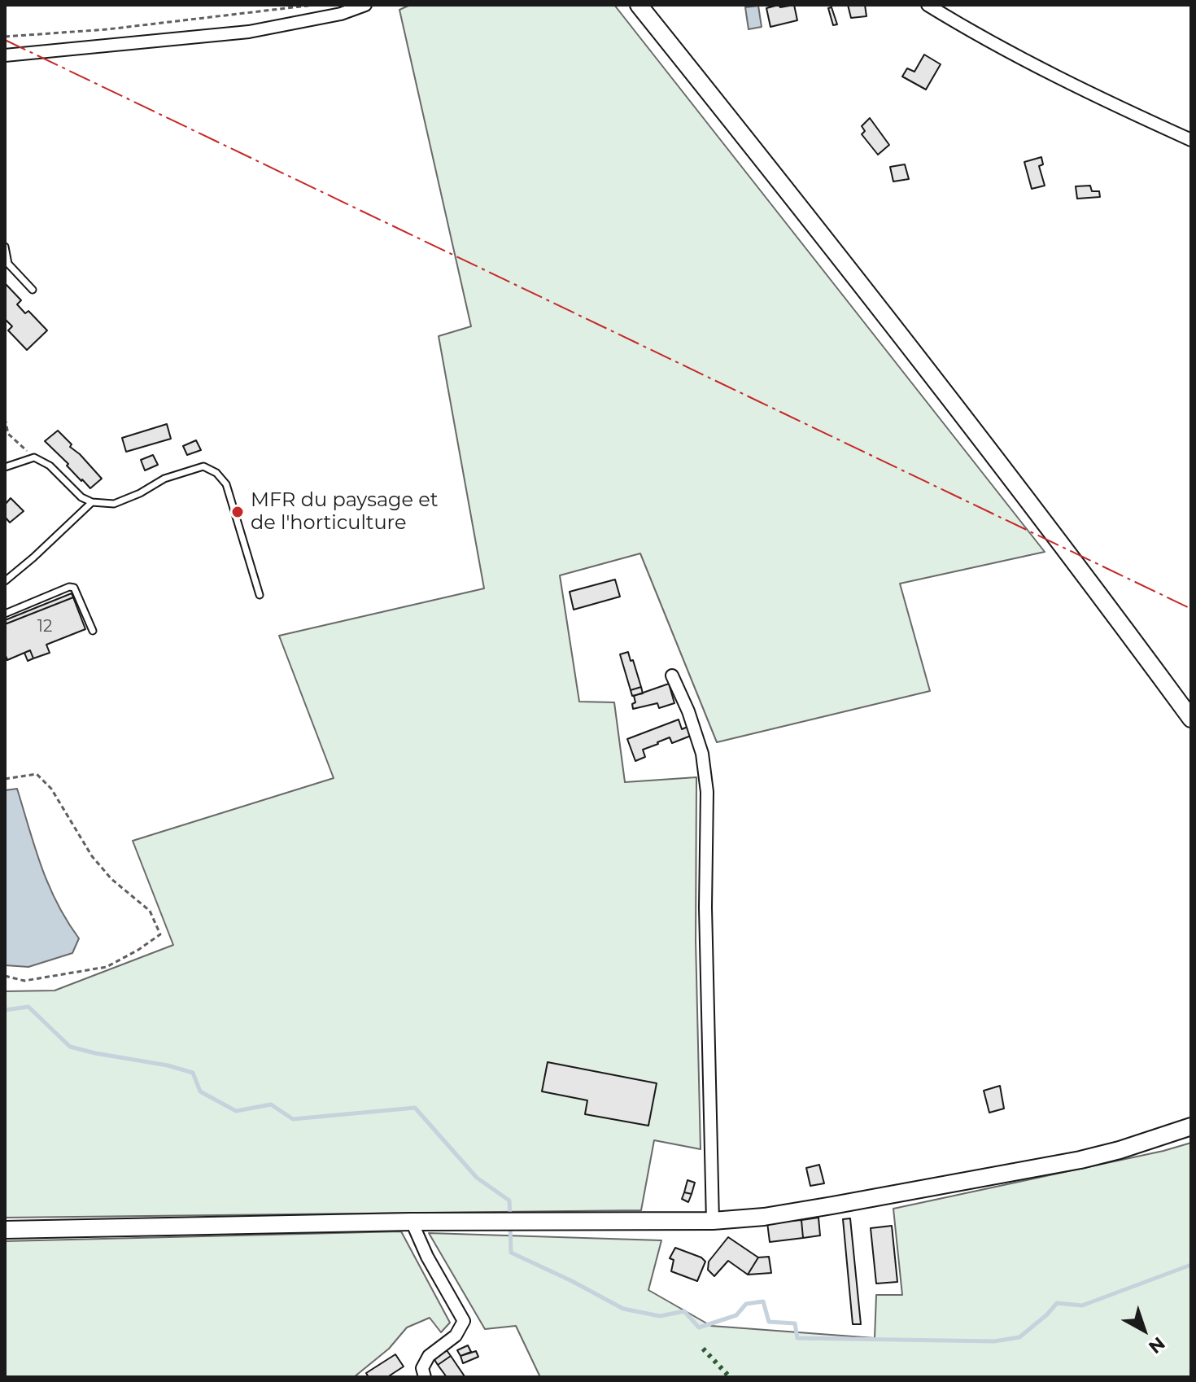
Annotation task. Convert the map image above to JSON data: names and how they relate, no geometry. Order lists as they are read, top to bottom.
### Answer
{
  "places": ["MFR du paysage et de l'horticulture"],
  "house_numbers": ["12"],
  "north": "bottom right"
}
